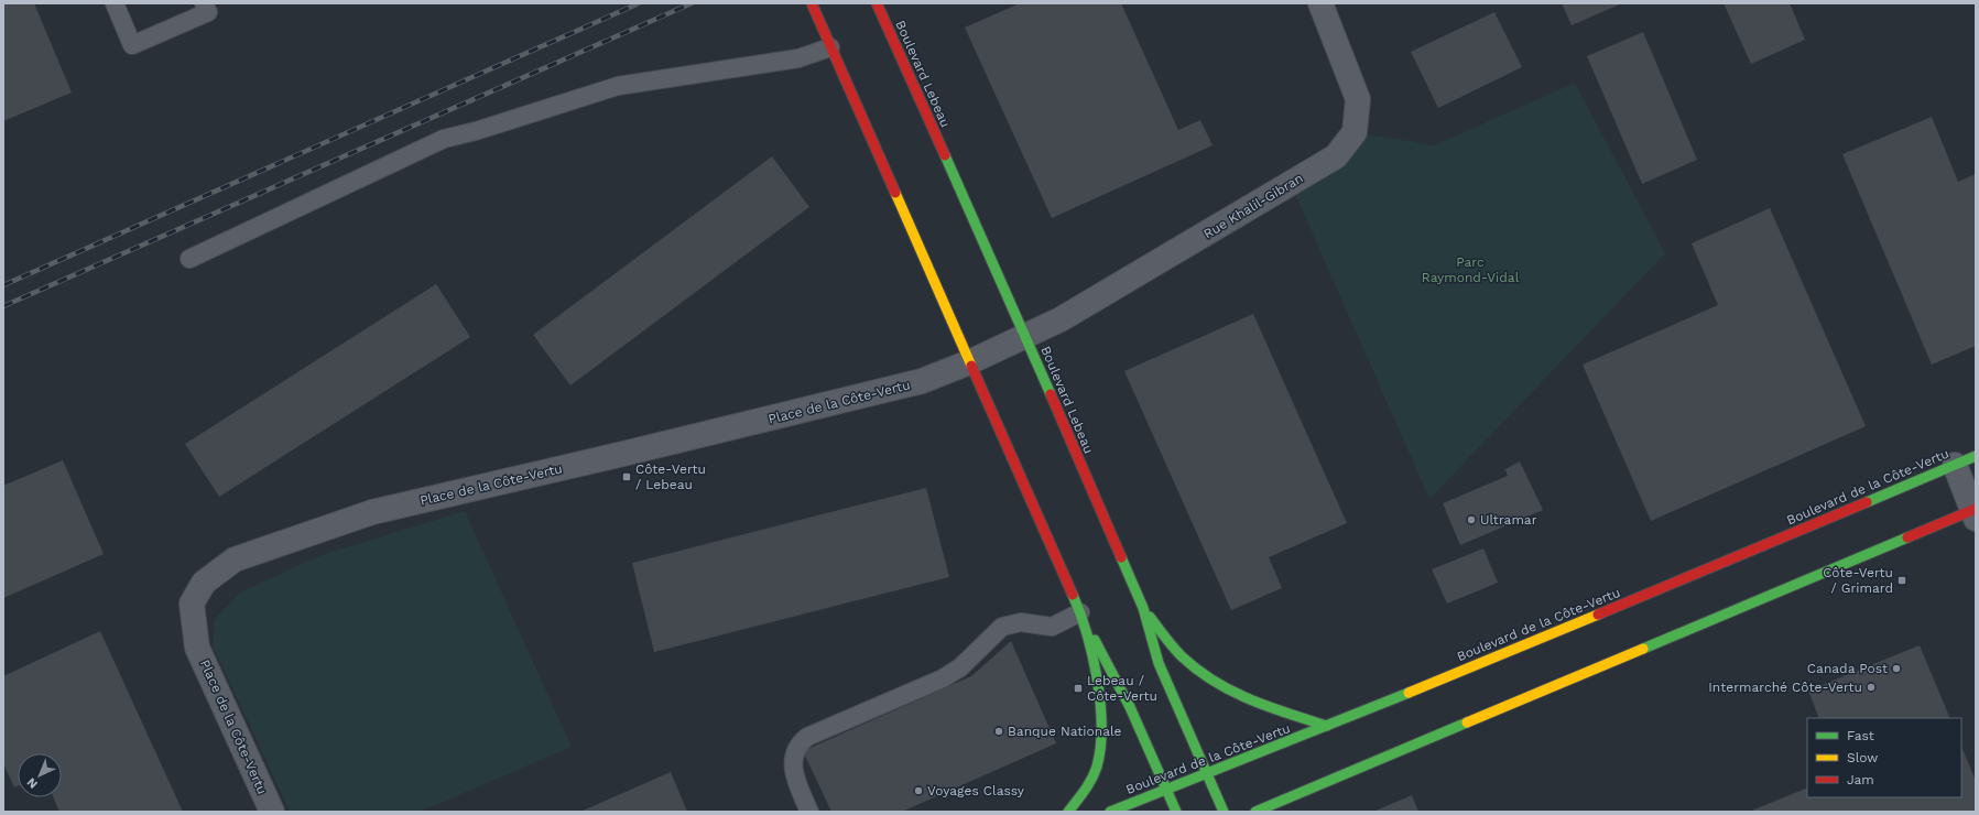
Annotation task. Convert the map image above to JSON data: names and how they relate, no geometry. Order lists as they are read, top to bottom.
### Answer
{
  "streets": {
    "main road": ["Boulevard Lebeau", "Boulevard de la Côte-Vertu"],
    "street": ["Rue Khalil-Gibran", "Place de la Côte-Vertu"]
  },
  "crossings": [
    ["Boulevard Lebeau", "Rue Khalil-Gibran"],
    ["Boulevard Lebeau", "Place de la Côte-Vertu"],
    ["Boulevard Lebeau", "Boulevard de la Côte-Vertu"],
    ["Rue Khalil-Gibran", "Place de la Côte-Vertu"]
  ],
  "parks": ["Parc Raymond-Vidal"],
  "places": {
    "transit": ["Côte-Vertu / Lebeau", "Côte-Vertu / Grimard", "Lebeau / Côte-Vertu"],
    "other": [
      "Ultramar",
      "Canada Post",
      "Intermarché Côte-Vertu",
      "Banque Nationale",
      "Voyages Classy"
    ]
  },
  "legend": ["Fast", "Slow", "Jam"],
  "north": "bottom left"
}
